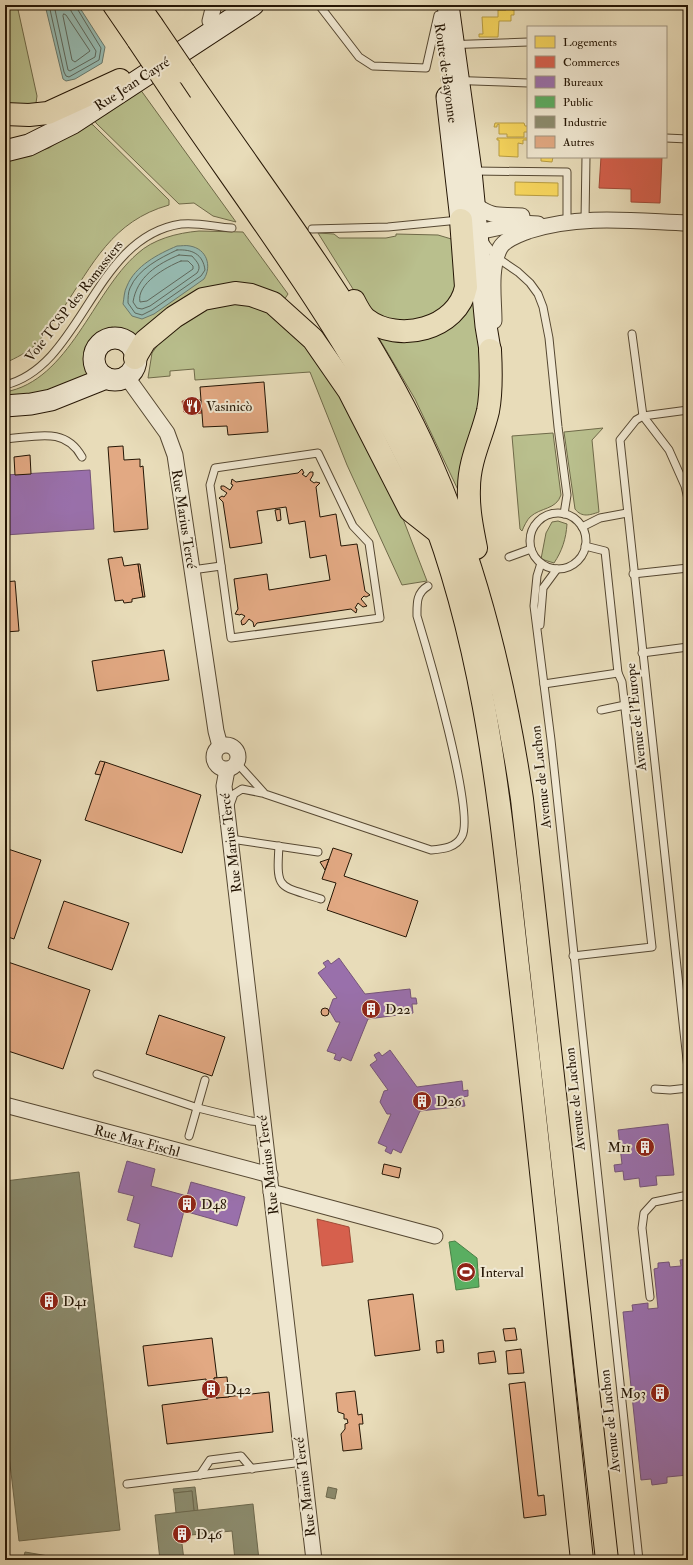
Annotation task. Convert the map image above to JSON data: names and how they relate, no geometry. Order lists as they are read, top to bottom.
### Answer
{
  "streets": {
    "main road": ["Route de Bayonne", "Rue Jean Cayré"],
    "street": ["Rue Marius Tercé", "Rue Max Fischl"],
    "lane": ["Voie TCSP des Ramassiers", "Avenue de l'Europe", "Avenue de Luchon"]
  },
  "crossings": [
    ["Rue Marius Tercé", "Rue Max Fischl"]
  ],
  "places": {
    "restaurant": ["Vasinicò"],
    "building": [
      "D22",
      "D26",
      "M11",
      "D48",
      "D41",
      "D42",
      "M93",
      "D46"
    ],
    "sports": ["Interval"]
  },
  "legend": [
    "Logements",
    "Commerces",
    "Bureaux",
    "Public",
    "Industrie",
    "Autres"
  ]
}
